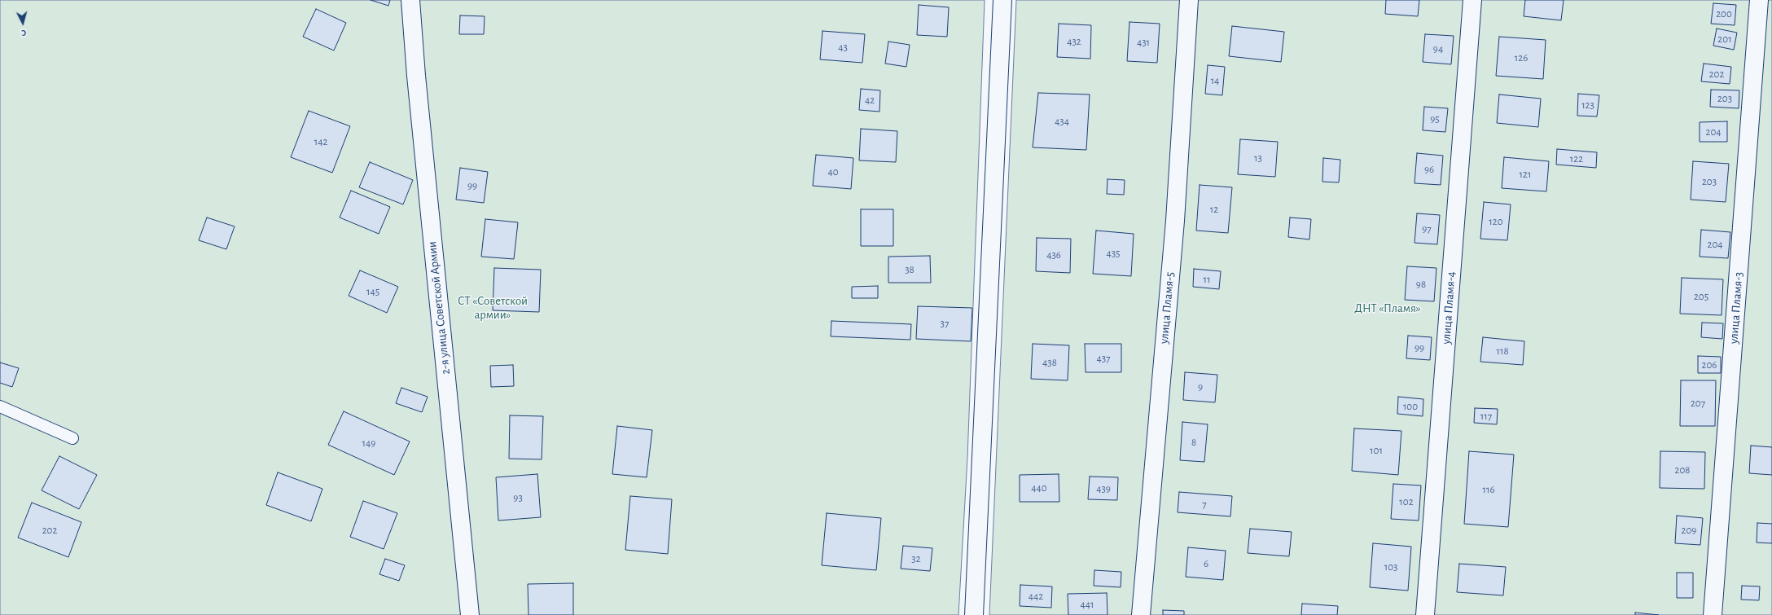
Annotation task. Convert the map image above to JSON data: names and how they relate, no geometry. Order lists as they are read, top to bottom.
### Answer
{
  "streets": {
    "street": [
      "2-я улица Советской Армии",
      "улица Пламя-5",
      "улица Пламя-4",
      "улица Пламя-3"
    ]
  },
  "parks": ["СТ «Советской армии»", "ДНТ «Пламя»"],
  "house_numbers": [
    "200",
    "201",
    "432",
    "431",
    "43",
    "94",
    "126",
    "202",
    "14",
    "203",
    "42",
    "123",
    "95",
    "434",
    "204",
    "142",
    "13",
    "122",
    "96",
    "40",
    "121",
    "203",
    "99",
    "12",
    "120",
    "97",
    "204",
    "435",
    "436",
    "38",
    "11",
    "98",
    "145",
    "205",
    "37",
    "99",
    "118",
    "437",
    "438",
    "206",
    "9",
    "207",
    "100",
    "117",
    "8",
    "149",
    "101",
    "208",
    "440",
    "439",
    "116",
    "93",
    "102",
    "7",
    "202",
    "209",
    "32",
    "6",
    "103",
    "442",
    "441"
  ],
  "north": "bottom"
}
